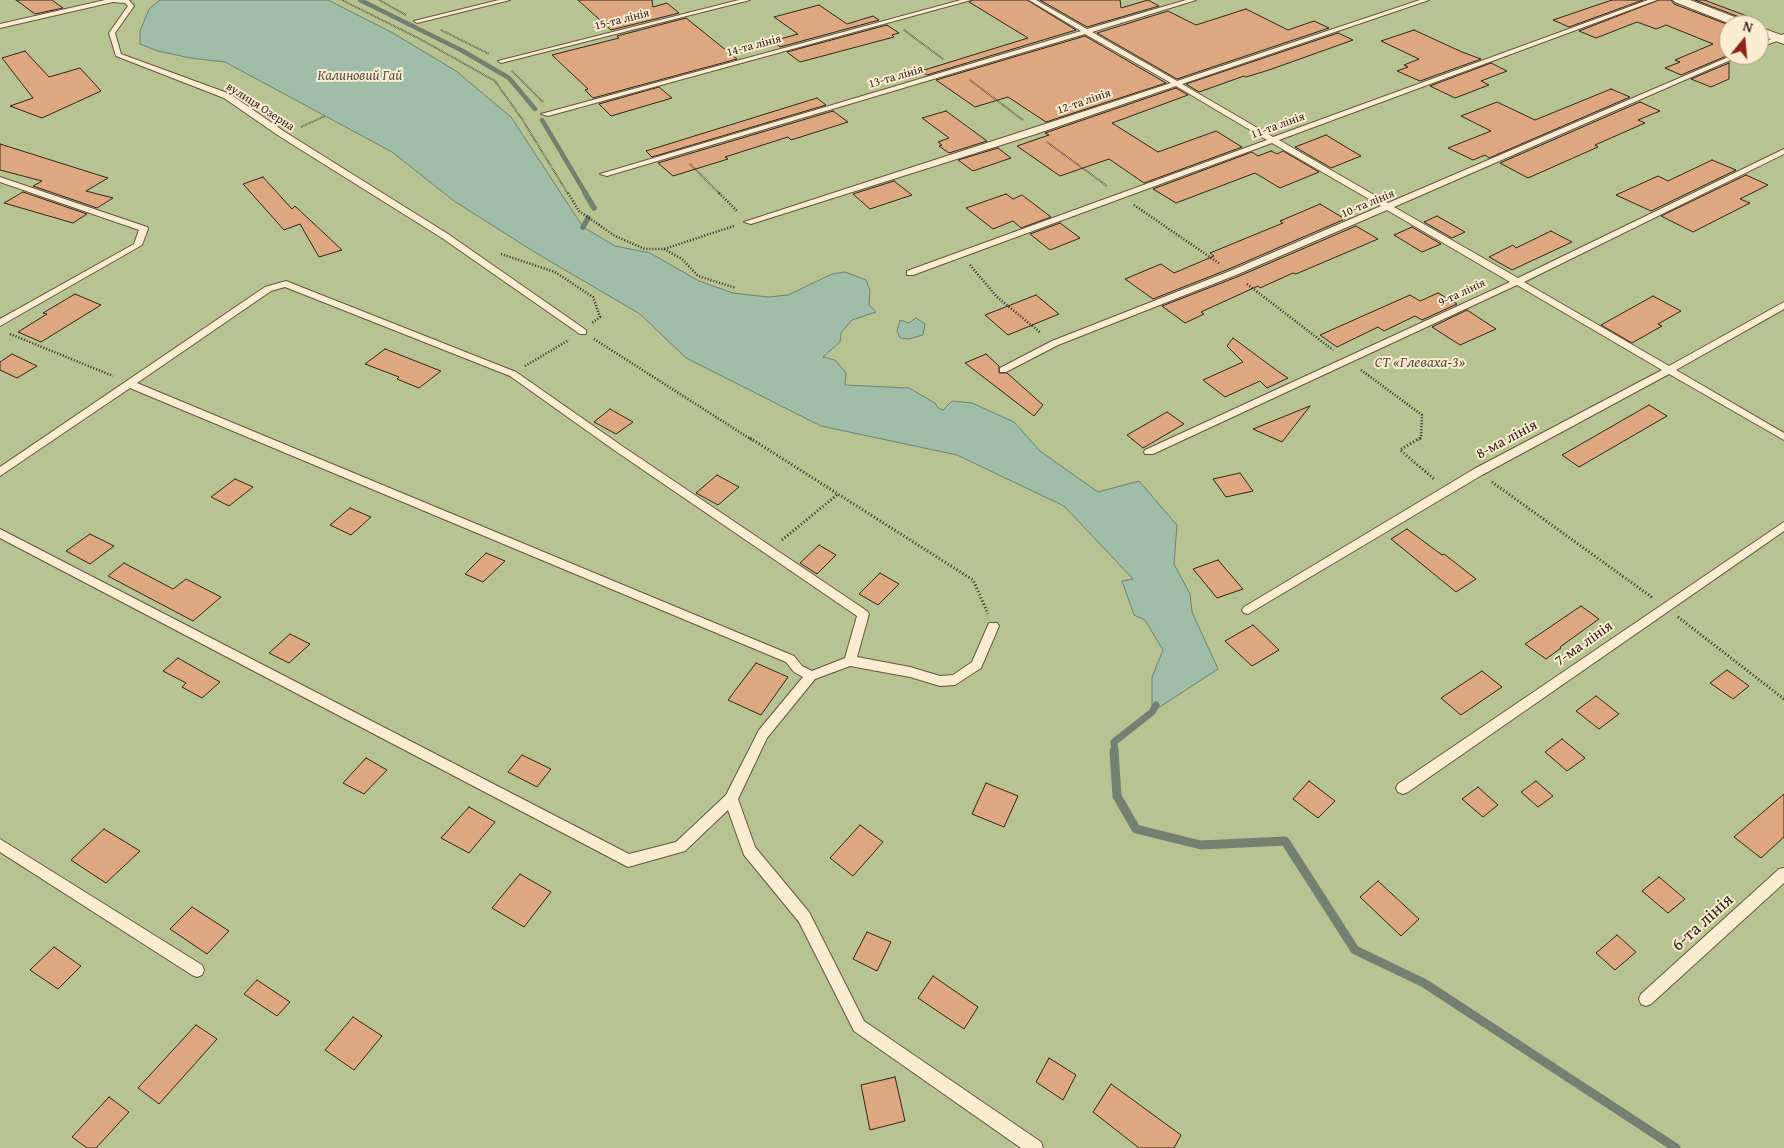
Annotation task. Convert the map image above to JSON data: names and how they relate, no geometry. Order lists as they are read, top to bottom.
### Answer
{
  "streets": {
    "lane": [
      "15-та лінія",
      "14-та лінія",
      "13-та лінія",
      "12-та лінія",
      "вулиця Озерна",
      "11-та лінія",
      "10-та лінія",
      "9-та лінія",
      "8-ма лінія",
      "7-ма лінія",
      "6-та лінія"
    ]
  },
  "water": ["Калиновий Гай"],
  "parks": ["СТ «Глеваха-3»"],
  "north": "top"
}
